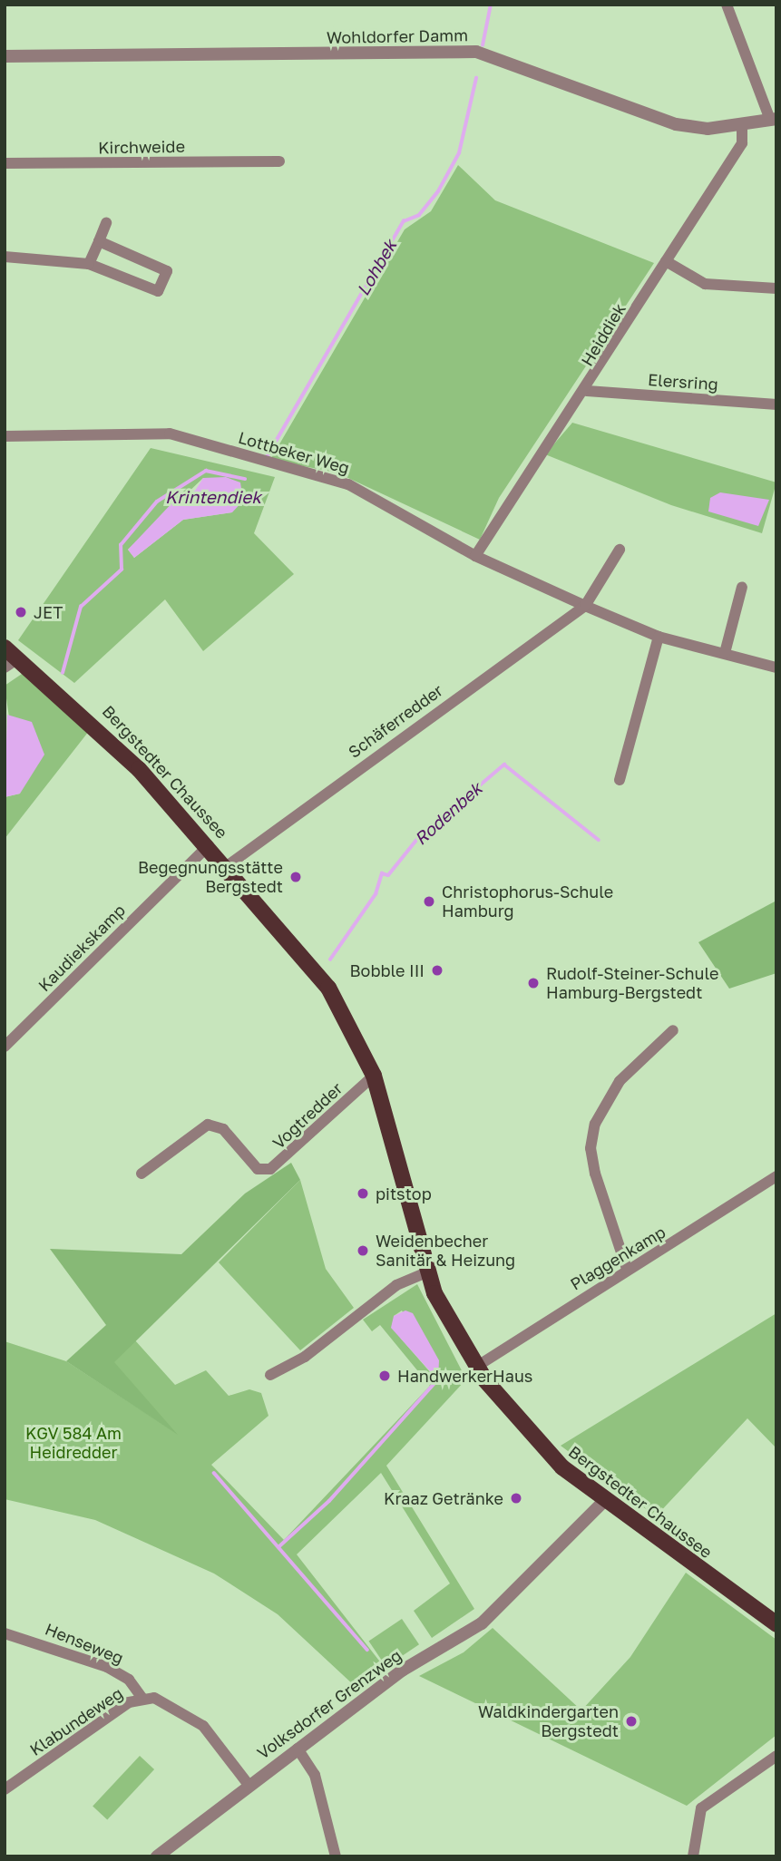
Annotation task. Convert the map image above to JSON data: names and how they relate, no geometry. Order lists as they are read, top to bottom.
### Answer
{
  "streets": {
    "main road": ["Bergstedter Chaussee"],
    "street": [
      "Wohldorfer Damm",
      "Kirchweide",
      "Heiddiek",
      "Elersring",
      "Lottbeker Weg",
      "Schäferredder",
      "Kaudiekskamp",
      "Vogtredder",
      "Plaggenkamp",
      "Henseweg",
      "Volksdorfer Grenzweg",
      "Klabundeweg"
    ]
  },
  "crossings": [
    ["Wohldorfer Damm", "Heiddiek"],
    ["Heiddiek", "Elersring"],
    ["Heiddiek", "Lottbeker Weg"],
    ["Lottbeker Weg", "Schäferredder"],
    ["Schäferredder", "Bergstedter Chaussee"],
    ["Bergstedter Chaussee", "Kaudiekskamp"],
    ["Bergstedter Chaussee", "Vogtredder"],
    ["Bergstedter Chaussee", "Plaggenkamp"],
    ["Bergstedter Chaussee", "Volksdorfer Grenzweg"],
    ["Henseweg", "Klabundeweg"],
    ["Volksdorfer Grenzweg", "Klabundeweg"]
  ],
  "water": ["Lohbek", "Krintendiek", "Rodenbek"],
  "parks": ["KGV 584 Am Heidredder"],
  "places": [
    "JET",
    "Begegnungsstätte Bergstedt",
    "Christophorus-Schule Hamburg",
    "Bobble III",
    "Rudolf-Steiner-Schule Hamburg-Bergstedt",
    "pitstop",
    "Weidenbecher Sanitär & Heizung",
    "HandwerkerHaus",
    "Kraaz Getränke",
    "Waldkindergarten Bergstedt"
  ]
}
